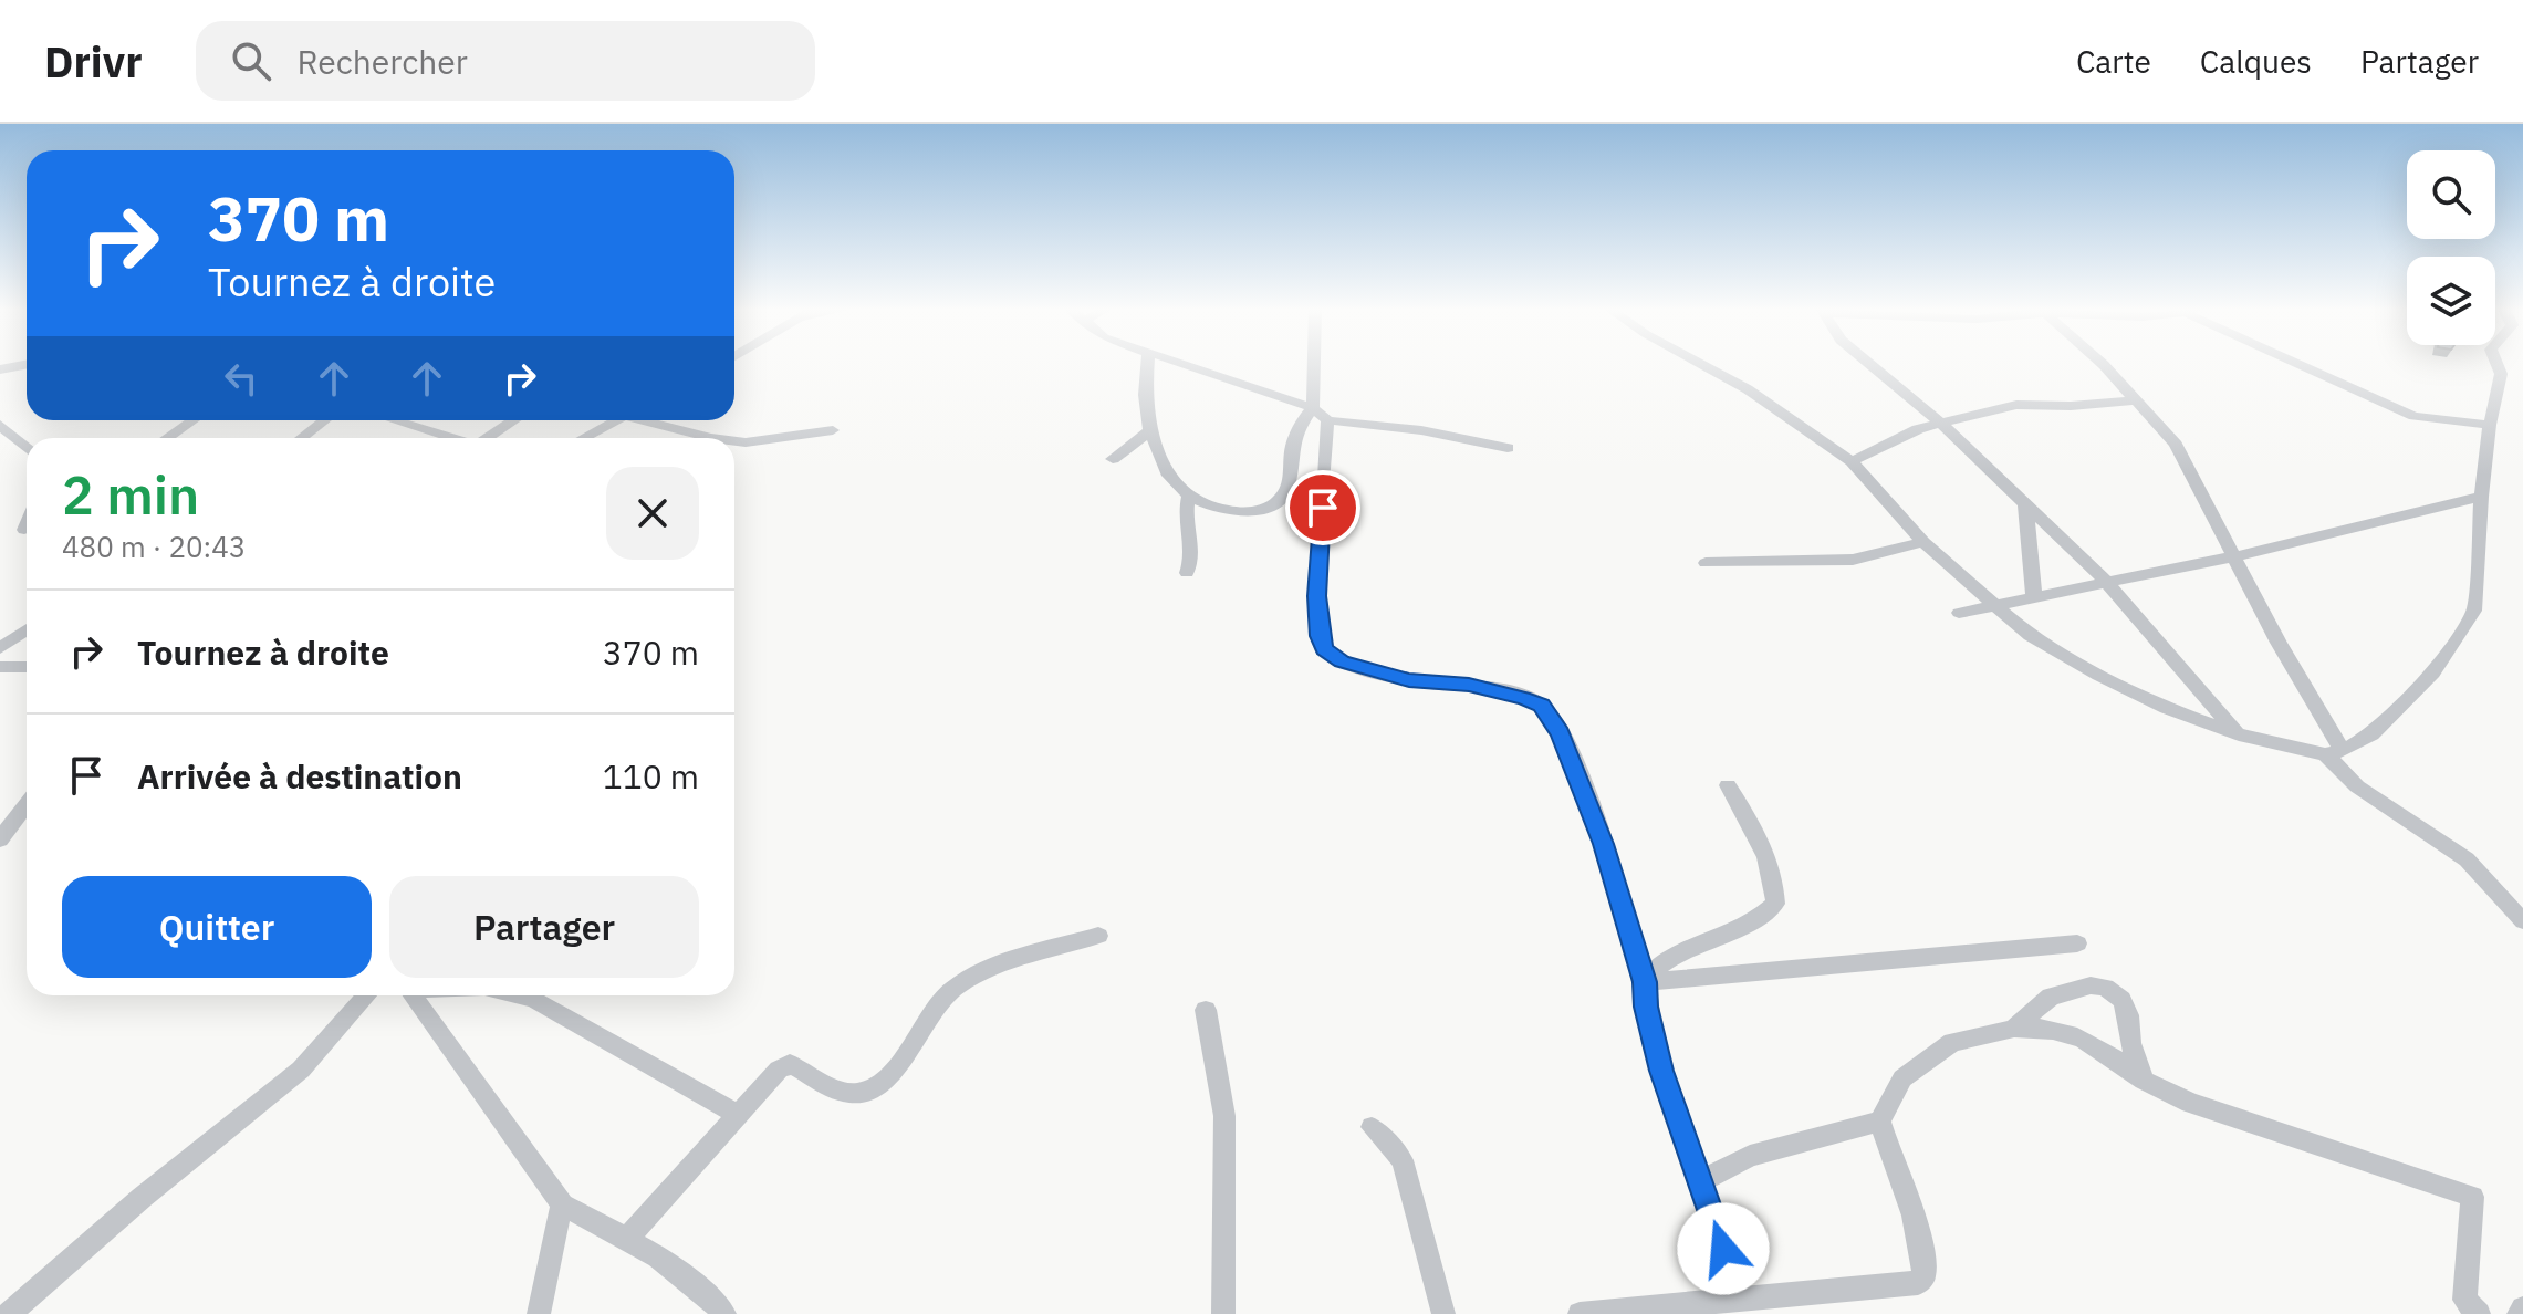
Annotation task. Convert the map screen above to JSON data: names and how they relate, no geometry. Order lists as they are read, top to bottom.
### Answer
{
  "page": {
    "header": "Drivr",
    "search": "Rechercher",
    "nav": ["Carte", "Calques", "Partager"],
    "turn": ["370 m", "Tournez à droite"],
    "heading": ["2 min", "480 m · 20:43"],
    "list": [
      {
        "name": "Tournez à droite",
        "value": "370 m"
      },
      {
        "name": "Arrivée à destination",
        "value": "110 m"
      }
    ],
    "buttons": ["Quitter", "Partager"]
  }
}
